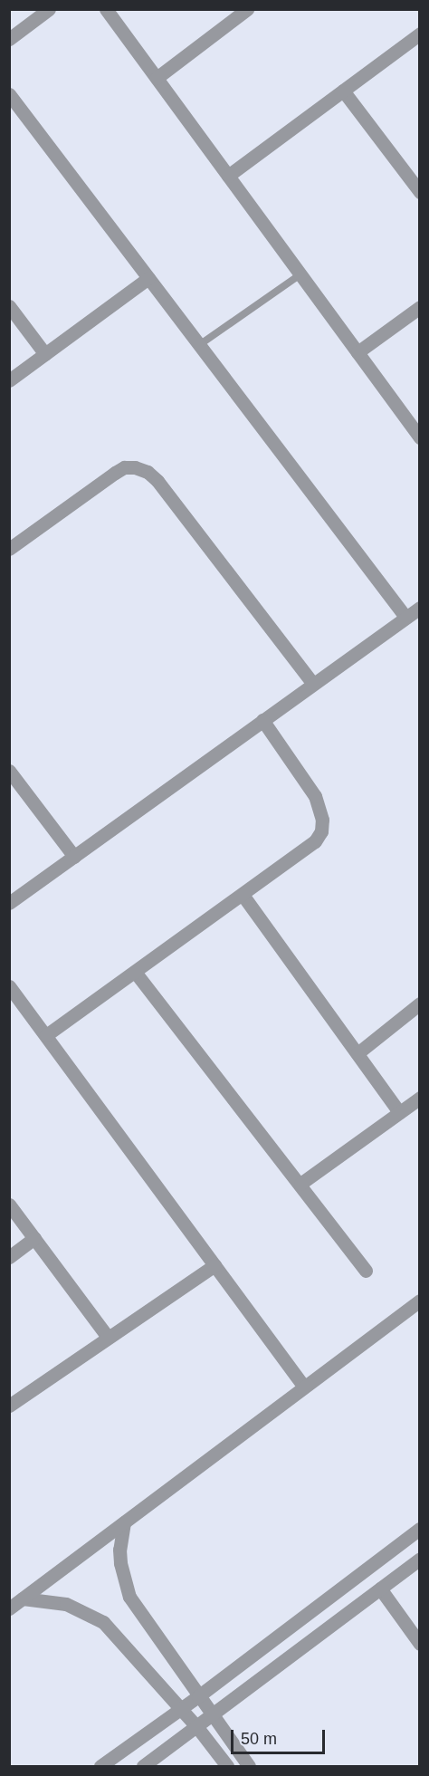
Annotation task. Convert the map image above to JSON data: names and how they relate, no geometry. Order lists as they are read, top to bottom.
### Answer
{
  "scale_bar": "50 m"
}
